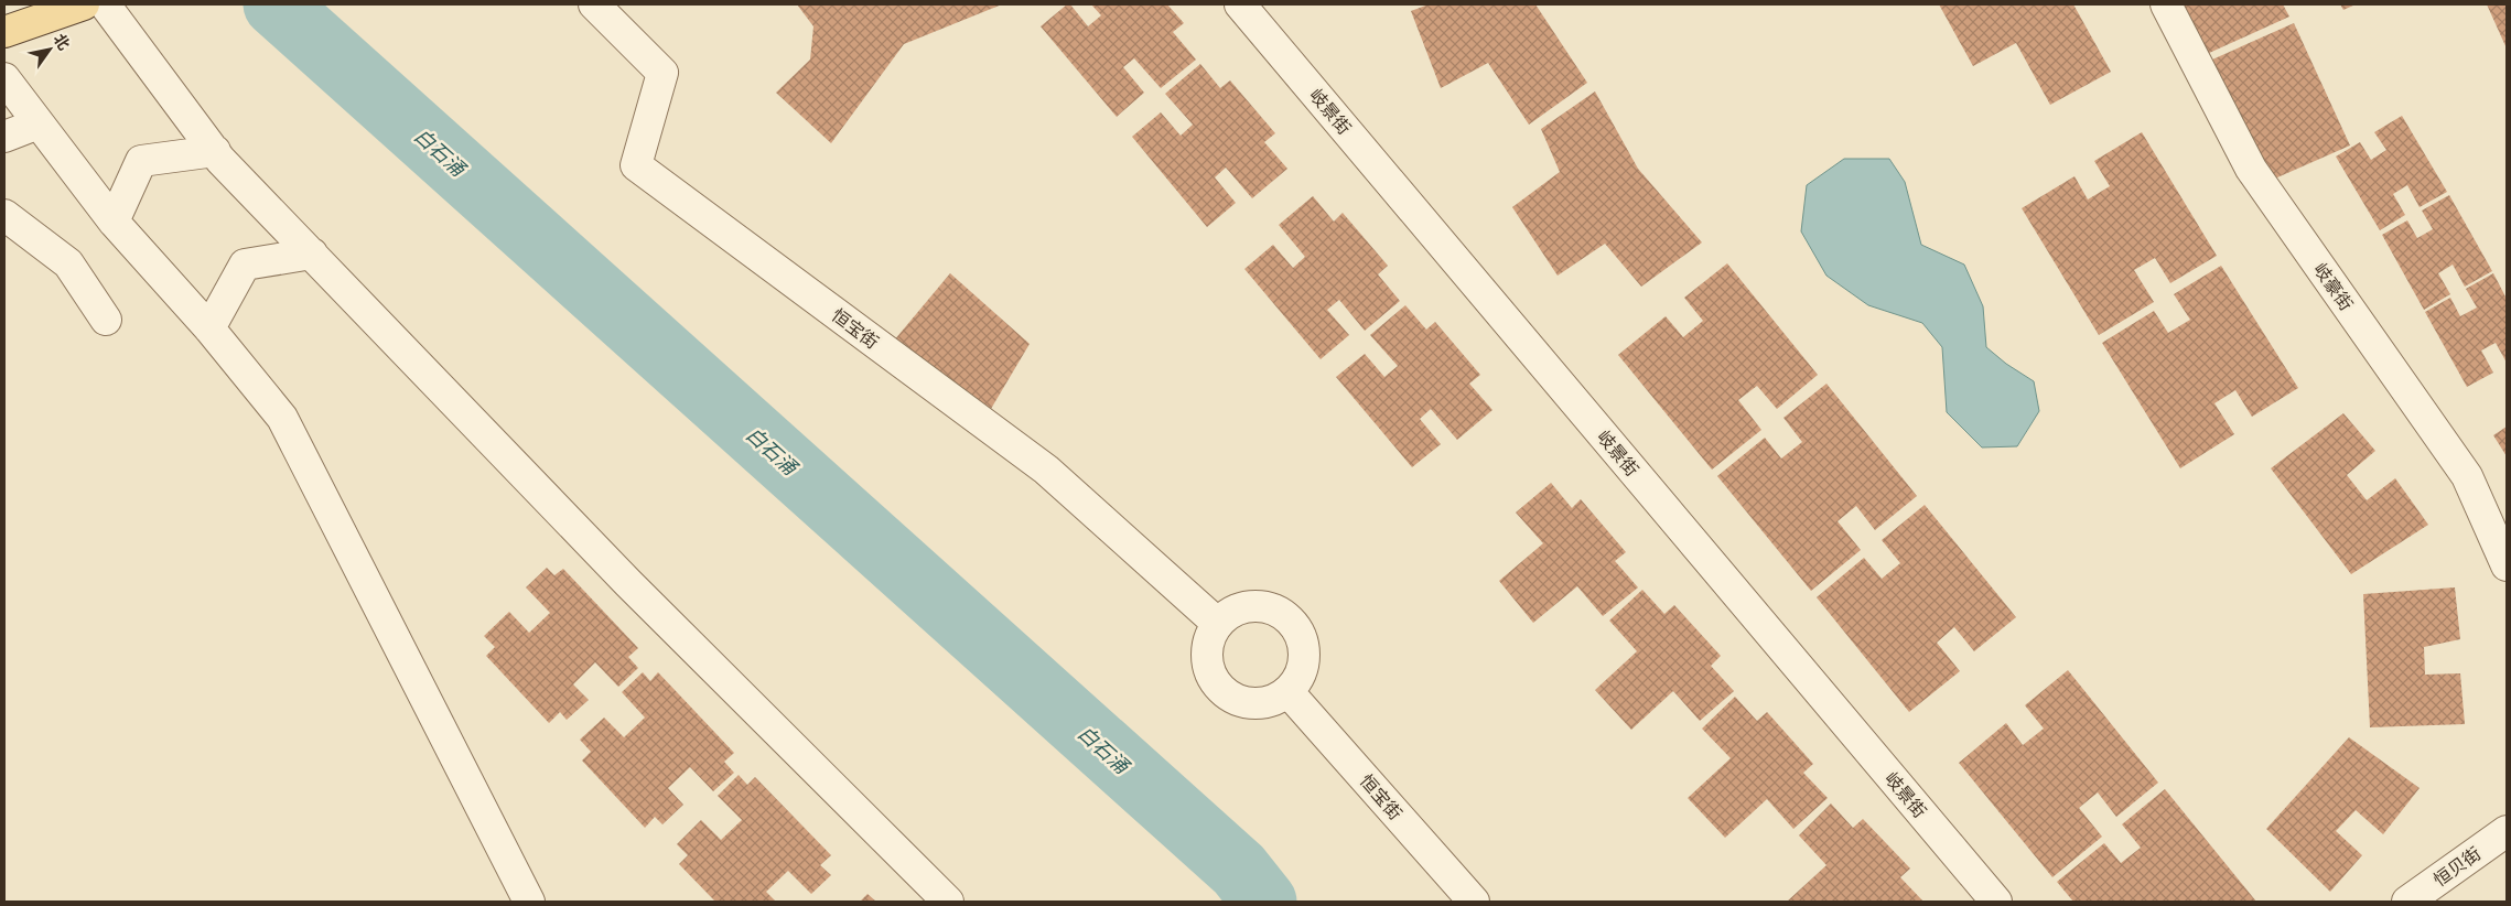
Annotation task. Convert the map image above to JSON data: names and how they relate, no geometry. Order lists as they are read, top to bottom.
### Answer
{
  "streets": {
    "street": [
      "岐景街",
      "岐豪街",
      "恒宝街",
      "恒贝街"
    ]
  },
  "water": ["白石涌"],
  "north": "top right"
}
